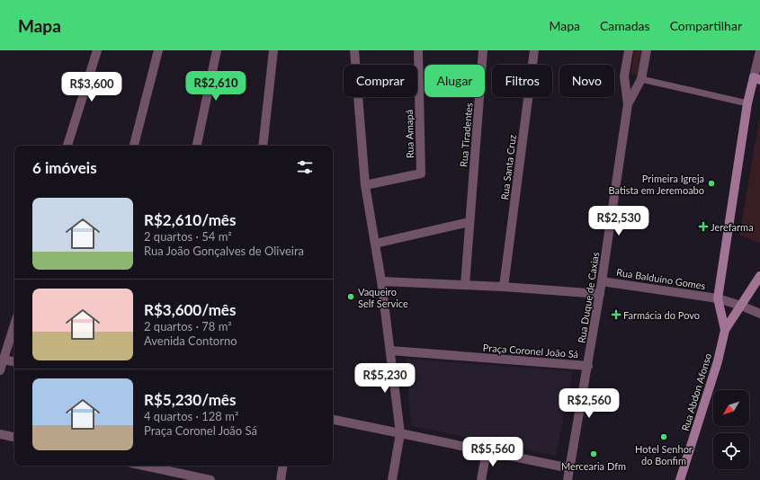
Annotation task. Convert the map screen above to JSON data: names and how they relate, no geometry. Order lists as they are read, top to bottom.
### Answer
{
  "streets": {
    "street": [
      "Rua Amapá",
      "Rua Tiradentes",
      "Rua Santa Cruz",
      "Rua Balduíno Gomes",
      "Rua Duque de Caxias",
      "Praça Coronel João Sá",
      "Rua Abdon Afonso"
    ]
  },
  "crossings": [
    ["Rua Balduíno Gomes", "Rua Duque de Caxias"],
    ["Rua Duque de Caxias", "Praça Coronel João Sá"]
  ],
  "places": {
    "other": [
      "Primeira Igreja Batista em Jeremoabo",
      "Vaqueiro Self Service",
      "Hotel Senhor do Bonfim",
      "Mercearia Dfm"
    ],
    "health": ["Jerefarma", "Farmácia do Povo"]
  },
  "north": "bottom left",
  "page": {
    "header": "Mapa",
    "nav": ["Mapa", "Camadas", "Compartilhar"],
    "chip": [
      "Comprar",
      "Alugar",
      "Filtros",
      "Novo"
    ],
    "price": [
      "R$2,610",
      "R$3,600",
      "R$2,530",
      "R$5,230",
      "R$2,560",
      "R$5,560"
    ],
    "heading": "6 imóveis",
    "list": [
      {
        "name": "R$2,610/mês",
        "note": "2 quartos · 54 m² · Rua João Gonçalves de Oliveira"
      },
      {
        "name": "R$3,600/mês",
        "note": "2 quartos · 78 m² · Avenida Contorno"
      },
      {
        "name": "R$5,230/mês",
        "note": "4 quartos · 128 m² · Praça Coronel João Sá"
      }
    ]
  }
}
